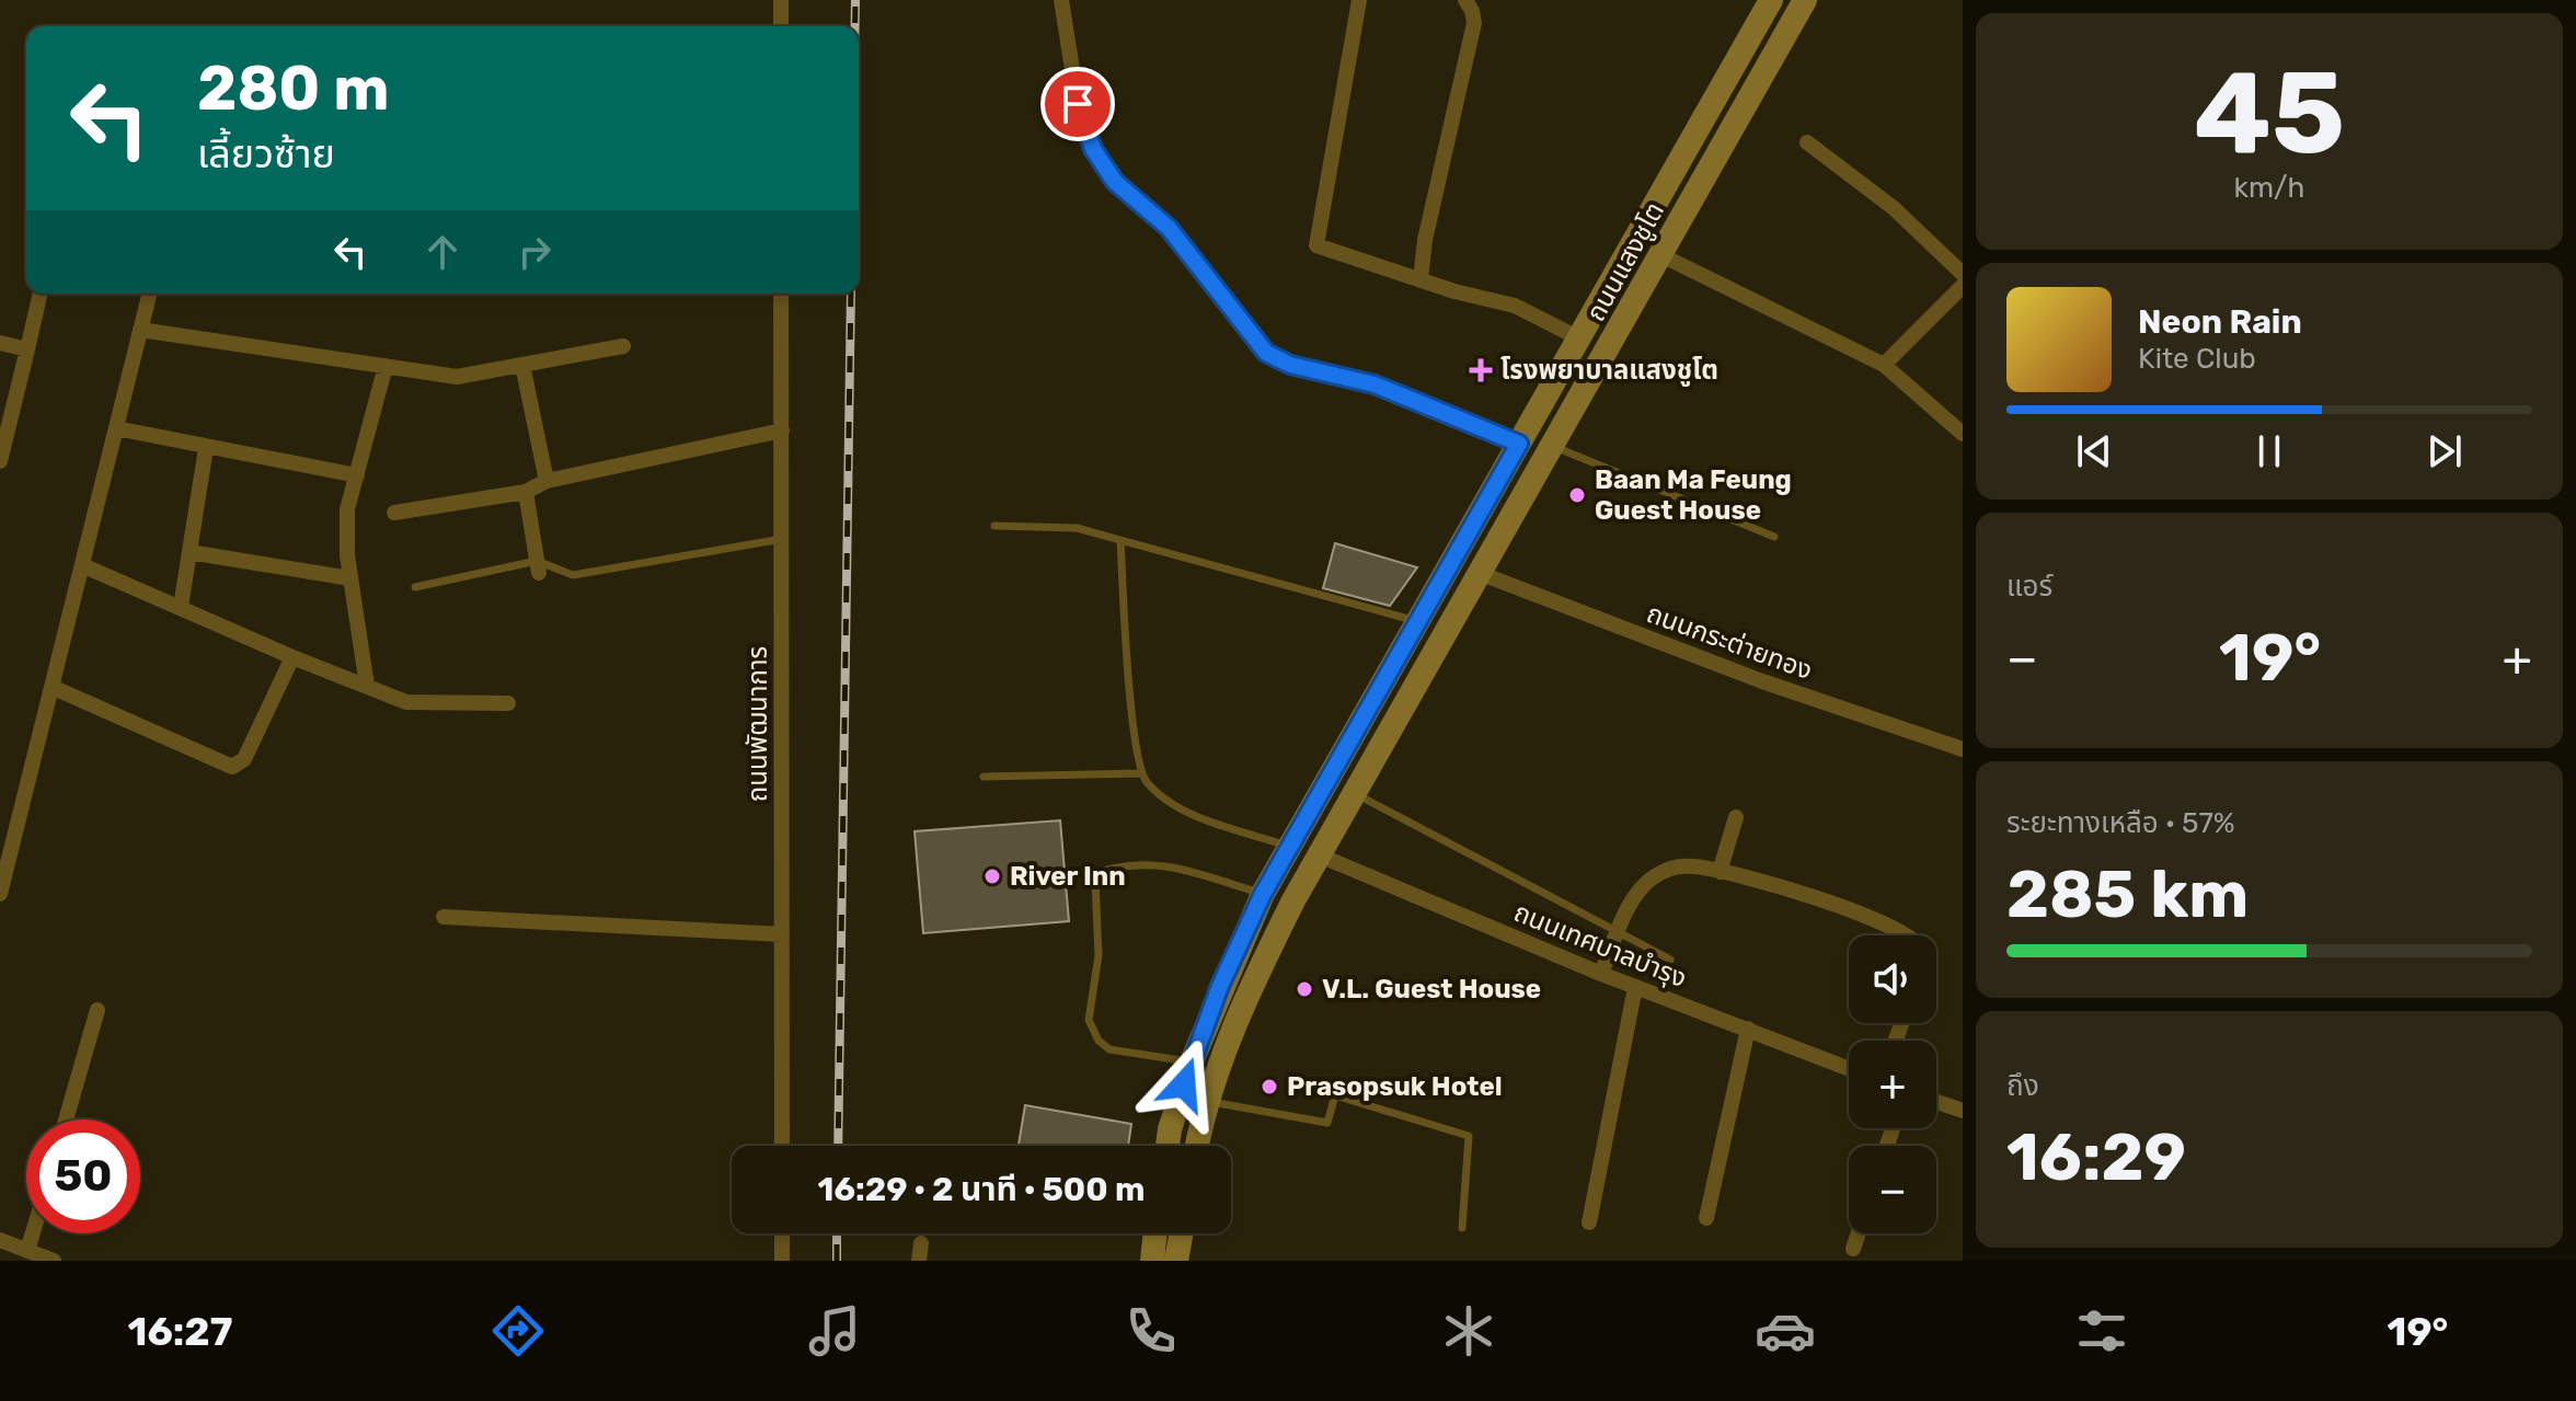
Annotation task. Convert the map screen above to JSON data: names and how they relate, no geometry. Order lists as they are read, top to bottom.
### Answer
{
  "streets": {
    "main road": ["ถนนแสงชูโต"],
    "street": ["ถนนกระต่ายทอง", "ถนนพัฒนาการ", "ถนนเทศบาลบำรุง"]
  },
  "crossings": [
    ["ถนนแสงชูโต", "ถนนกระต่ายทอง"],
    ["ถนนแสงชูโต", "ถนนเทศบาลบำรุง"]
  ],
  "places": {
    "health": ["โรงพยาบาลแสงชูโต"],
    "other": [
      "Baan Ma Feung Guest House",
      "River Inn",
      "V.L. Guest House",
      "Prasopsuk Hotel"
    ]
  },
  "page": {
    "tile": [
      ["45", "km/h"],
      "แอร์",
      ["ระยะทางเหลือ · 57%", "285 km"],
      ["ถึง", "16:29"]
    ],
    "turn": ["280 m", "เลี้ยวซ้าย"],
    "song": ["Neon Rain", "Kite Club"],
    "heat": ["−", "19°", "+"],
    "map_buttons": ["+", "−"],
    "limit": "50",
    "trip": "16:29 · 2 นาที · 500 m",
    "tabs": ["16:27", "19°"]
  }
}
